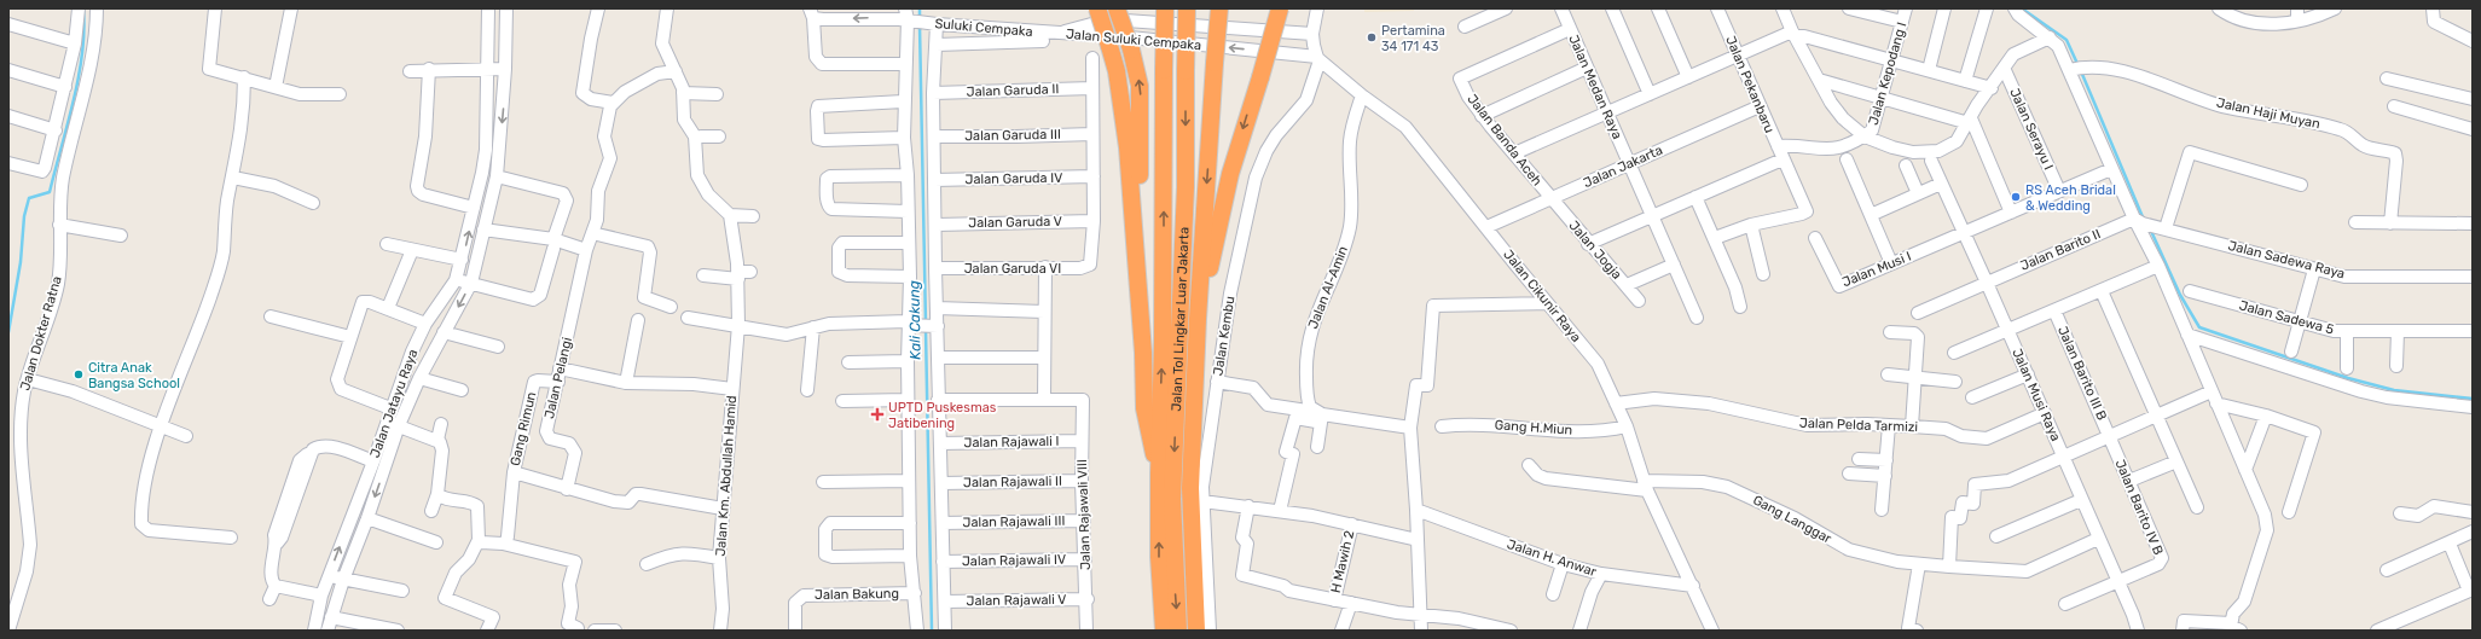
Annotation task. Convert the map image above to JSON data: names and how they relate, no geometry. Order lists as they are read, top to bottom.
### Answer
{
  "streets": {
    "highway": ["Jalan Tol Lingkar Luar Jakarta"],
    "street": [
      "Suluki Cempaka",
      "Jalan Suluki Cempaka",
      "Jalan Kepodang I",
      "Jalan Pekanbaru",
      "Jalan Medan Raya",
      "Jalan Garuda II",
      "Jalan Haji Muyan",
      "Jalan Serayu I",
      "Jalan Garuda III",
      "Jalan Banda Aceh",
      "Jalan Jakarta",
      "Jalan Garuda IV",
      "Jalan Garuda V",
      "Jalan Jogja",
      "Jalan Barito II",
      "Jalan Sadewa Raya",
      "Jalan Garuda VI",
      "Jalan Musi I",
      "Jalan Al-Amin",
      "Jalan Cikunir Raya",
      "Jalan Sadewa 5",
      "Jalan Dokter Ratna",
      "Jalan Kembu",
      "Jalan Barito III B",
      "Jalan Pelangi",
      "Jalan Musi Raya",
      "Jalan Jatayu Raya",
      "Jalan Pelda Tarmizi",
      "Gang H.Miun",
      "Gang Rimun",
      "Jalan Rajawali I",
      "Jalan Km. Abdullah Hamid",
      "Jalan Rajawali II",
      "Jalan Barito IV B",
      "Jalan Rajawali VIII",
      "Gang Langgar",
      "Jalan Rajawali III",
      "Jalan H. Anwar",
      "Jalan Rajawali IV",
      "H Mawih 2",
      "Jalan Bakung",
      "Jalan Rajawali V"
    ]
  },
  "crossings": [
    ["Suluki Cempaka", "Jalan Suluki Cempaka"],
    ["Jalan Suluki Cempaka", "Jalan Cikunir Raya"],
    ["Jalan Suluki Cempaka", "Jalan Kembu"],
    ["Jalan Pekanbaru", "Jalan Jakarta"],
    ["Jalan Medan Raya", "Jalan Banda Aceh"],
    ["Jalan Medan Raya", "Jalan Jakarta"],
    ["Jalan Serayu I", "Jalan Musi I"],
    ["Jalan Banda Aceh", "Jalan Jakarta"],
    ["Jalan Banda Aceh", "Jalan Jogja"],
    ["Jalan Jakarta", "Jalan Jogja"],
    ["Jalan Jakarta", "Jalan Cikunir Raya"],
    ["Jalan Garuda V", "Jalan Garuda VI"],
    ["Jalan Barito II", "Jalan Sadewa Raya"],
    ["Jalan Barito II", "Jalan Musi Raya"],
    ["Jalan Musi I", "Jalan Musi Raya"],
    ["Jalan Al-Amin", "Jalan Cikunir Raya"],
    ["Jalan Cikunir Raya", "Jalan Kembu"],
    ["Jalan Cikunir Raya", "Jalan Pelda Tarmizi"],
    ["Jalan Cikunir Raya", "Gang H.Miun"],
    ["Jalan Cikunir Raya", "Gang Langgar"],
    ["Jalan Cikunir Raya", "Jalan H. Anwar"],
    ["Jalan Barito III B", "Jalan Barito IV B"],
    ["Jalan Pelangi", "Gang Rimun"],
    ["Jalan Musi Raya", "Jalan Pelda Tarmizi"],
    ["Jalan Musi Raya", "Jalan Barito IV B"],
    ["Jalan Musi Raya", "Gang Langgar"],
    ["Jalan Rajawali I", "Jalan Rajawali VIII"],
    ["Jalan Rajawali II", "Jalan Rajawali VIII"],
    ["Jalan Rajawali VIII", "Jalan Rajawali III"],
    ["Jalan Rajawali VIII", "Jalan Rajawali IV"],
    ["Jalan Rajawali VIII", "Jalan Rajawali V"]
  ],
  "one_way": ["Suluki Cempaka"],
  "water": ["Kali Cakung"],
  "places": {
    "other": ["Pertamina 34 171 43", "RS Aceh Bridal & Wedding", "Citra Anak Bangsa School"],
    "health": ["UPTD Puskesmas Jatibening"]
  }
}
